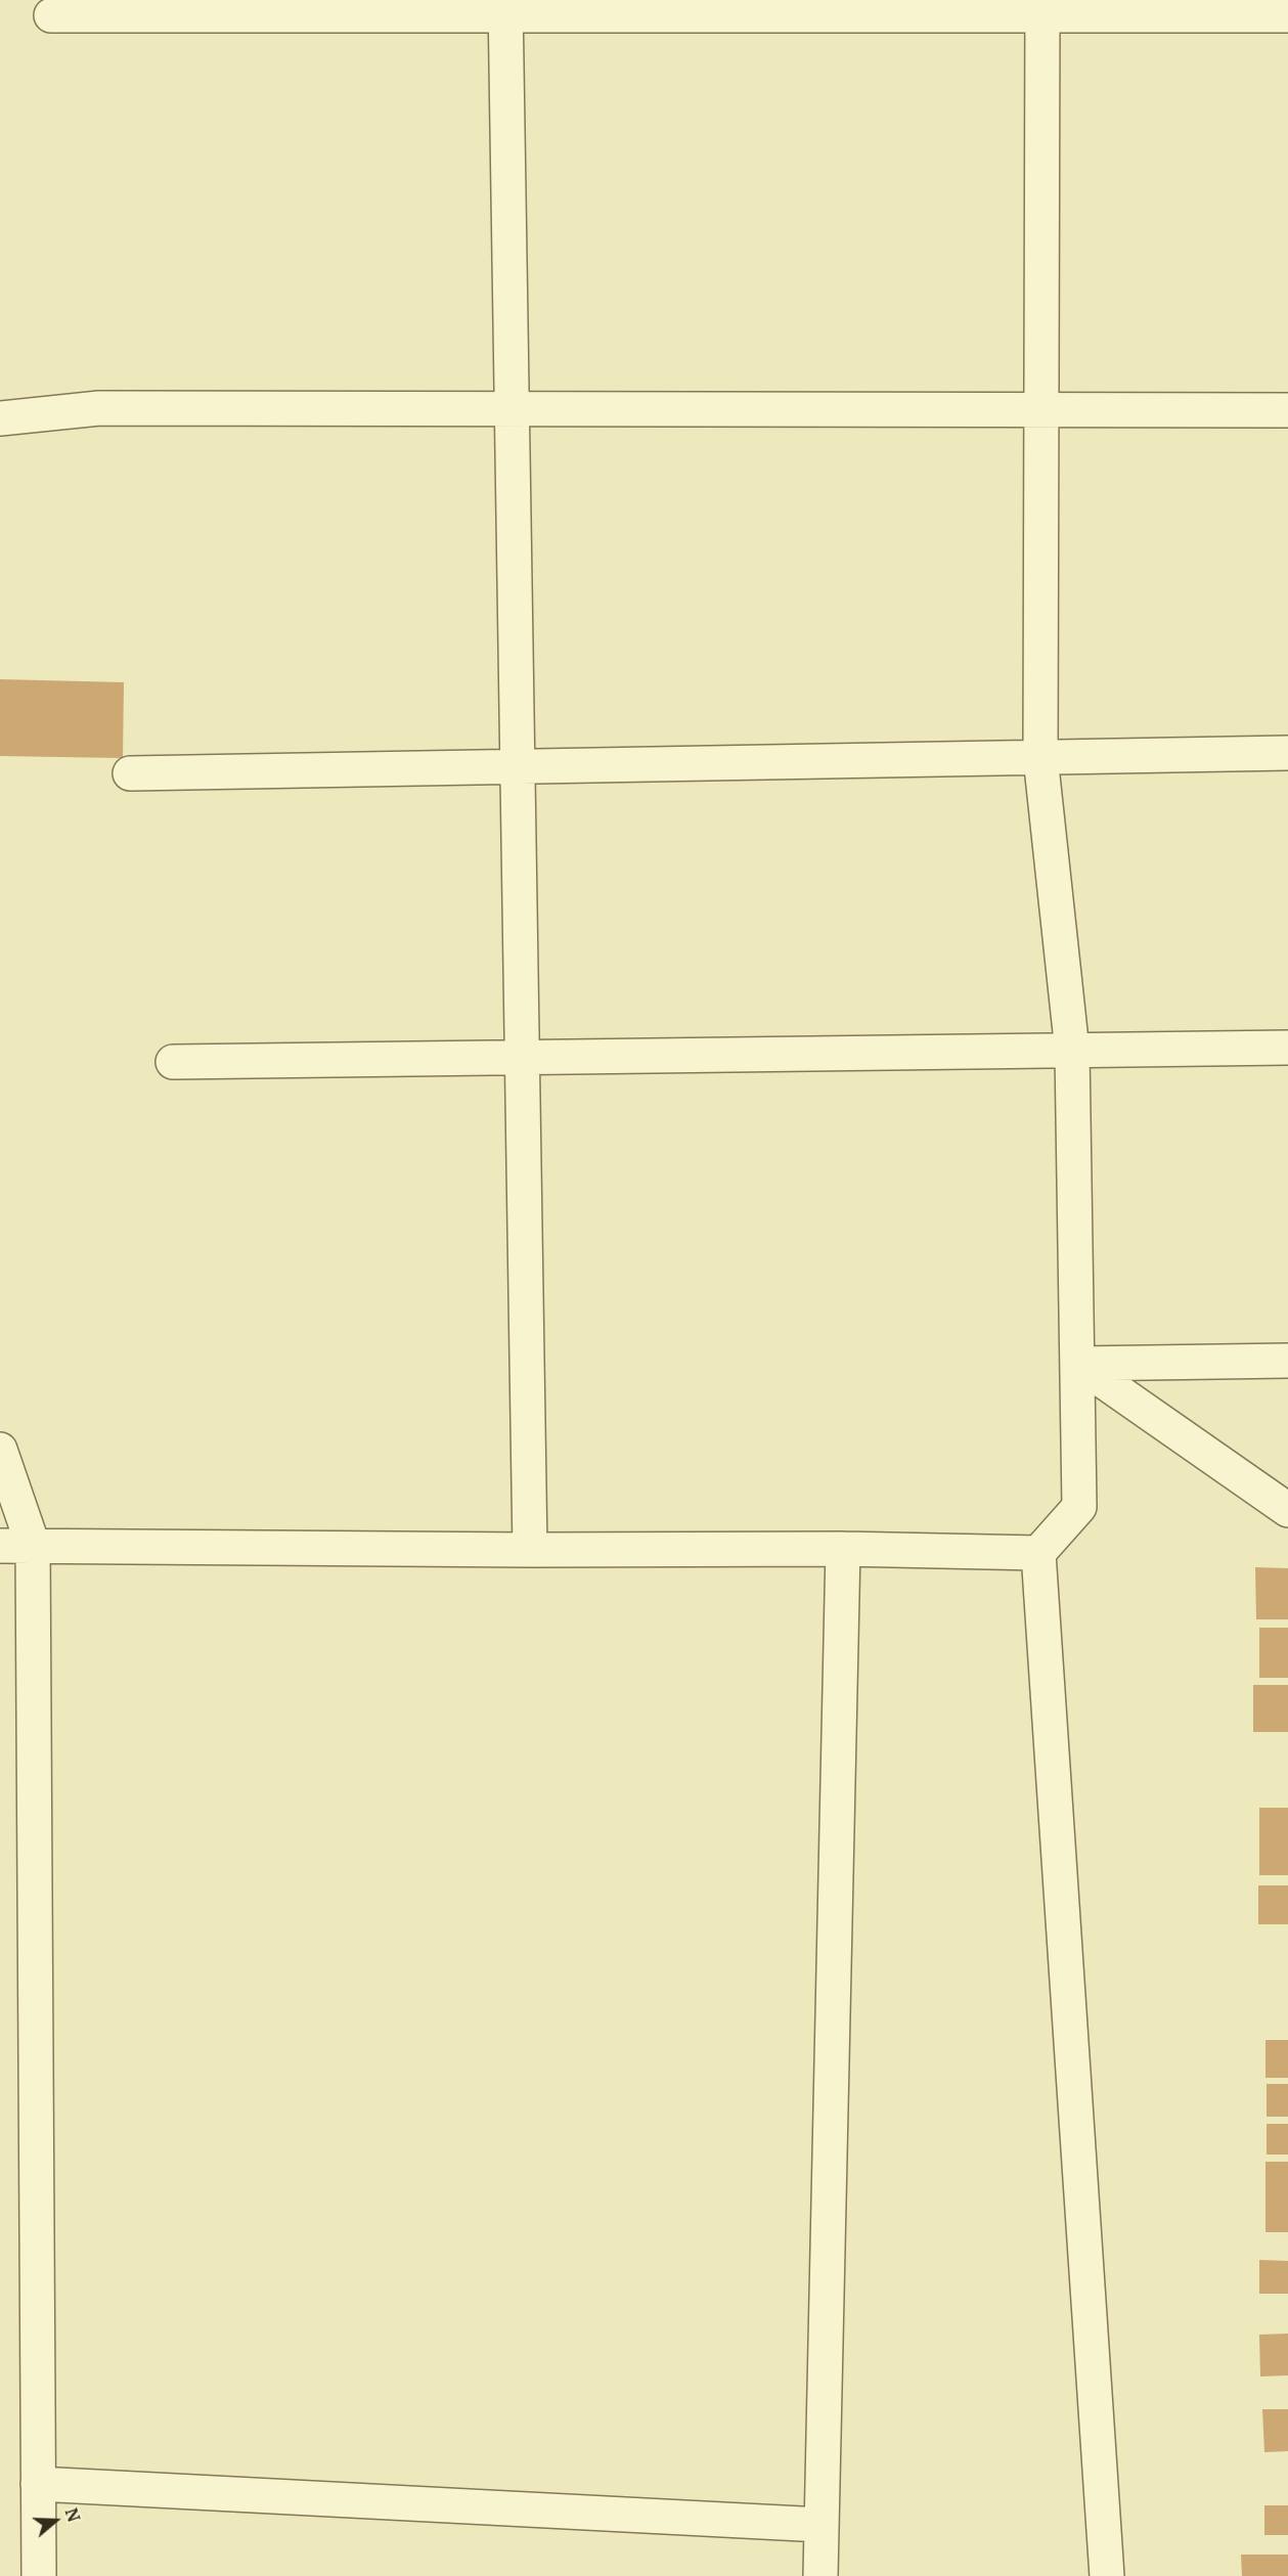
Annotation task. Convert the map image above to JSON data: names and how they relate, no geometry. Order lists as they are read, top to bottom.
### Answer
{
  "north": "right"
}
